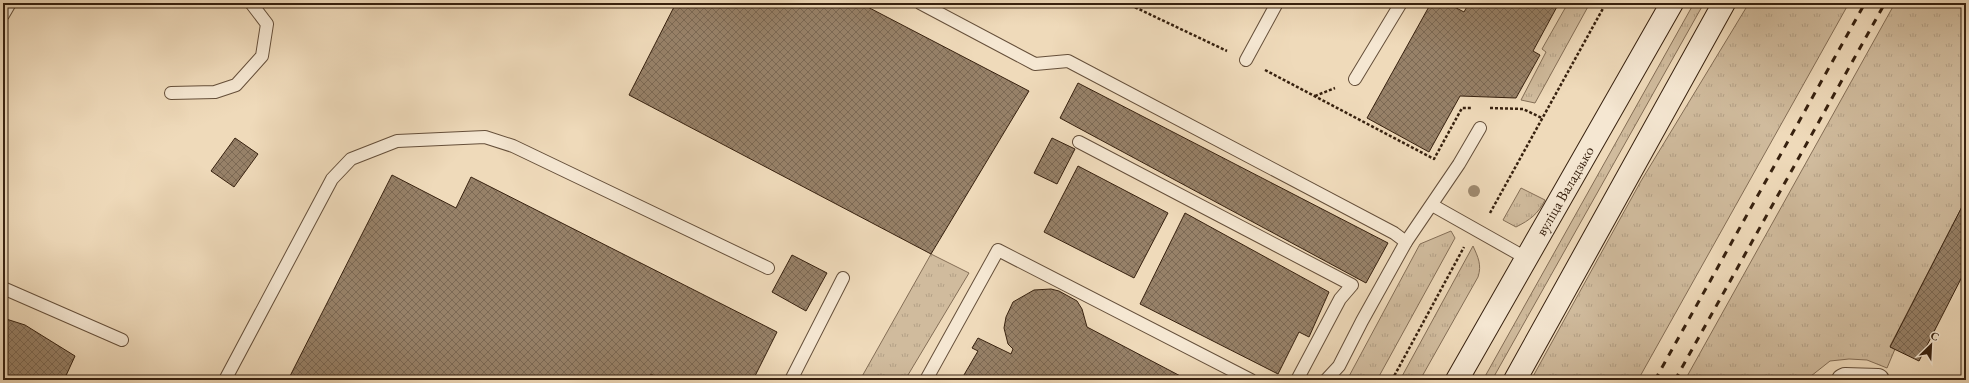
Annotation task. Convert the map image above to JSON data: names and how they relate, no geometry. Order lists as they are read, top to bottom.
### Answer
{
  "streets": {
    "main road": ["вуліца Валадзько"]
  },
  "north": "top right"
}
